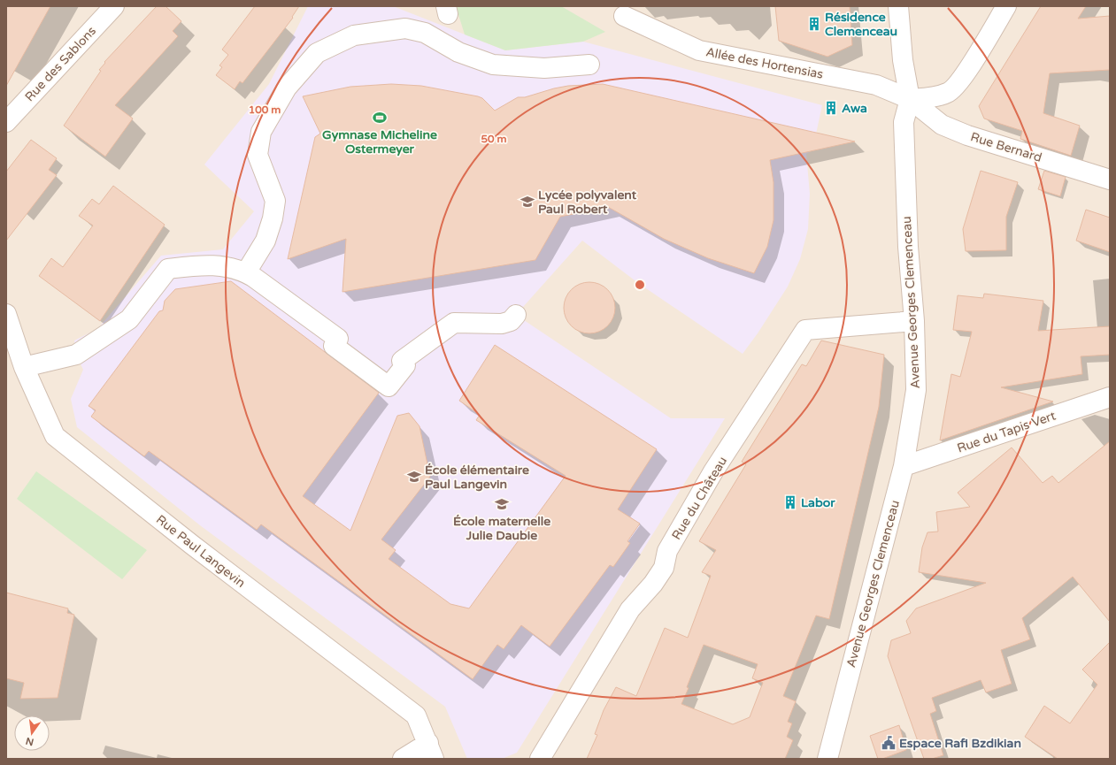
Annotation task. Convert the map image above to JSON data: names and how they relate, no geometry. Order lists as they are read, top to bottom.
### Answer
{
  "streets": {
    "street": [
      "Allée des Hortensias",
      "Rue des Sablons",
      "Rue Bernard",
      "Avenue Georges Clemenceau",
      "Rue du Tapis Vert",
      "Rue du Château",
      "Rue Paul Langevin"
    ]
  },
  "crossings": [
    ["Allée des Hortensias", "Rue Bernard"],
    ["Allée des Hortensias", "Avenue Georges Clemenceau"],
    ["Rue Bernard", "Avenue Georges Clemenceau"],
    ["Avenue Georges Clemenceau", "Rue du Tapis Vert"],
    ["Avenue Georges Clemenceau", "Rue du Château"]
  ],
  "places": {
    "building": ["Résidence Clemenceau", "Awa", "Labor"],
    "sports": ["Gymnase Micheline Ostermeyer"],
    "school or university": ["Lycée polyvalent Paul Robert", "École élémentaire Paul Langevin", "École maternelle Julie Daubie"],
    "public building": ["Espace Rafi Bzdikian"]
  },
  "north": "bottom",
  "rings": ["100 m", "50 m"]
}
